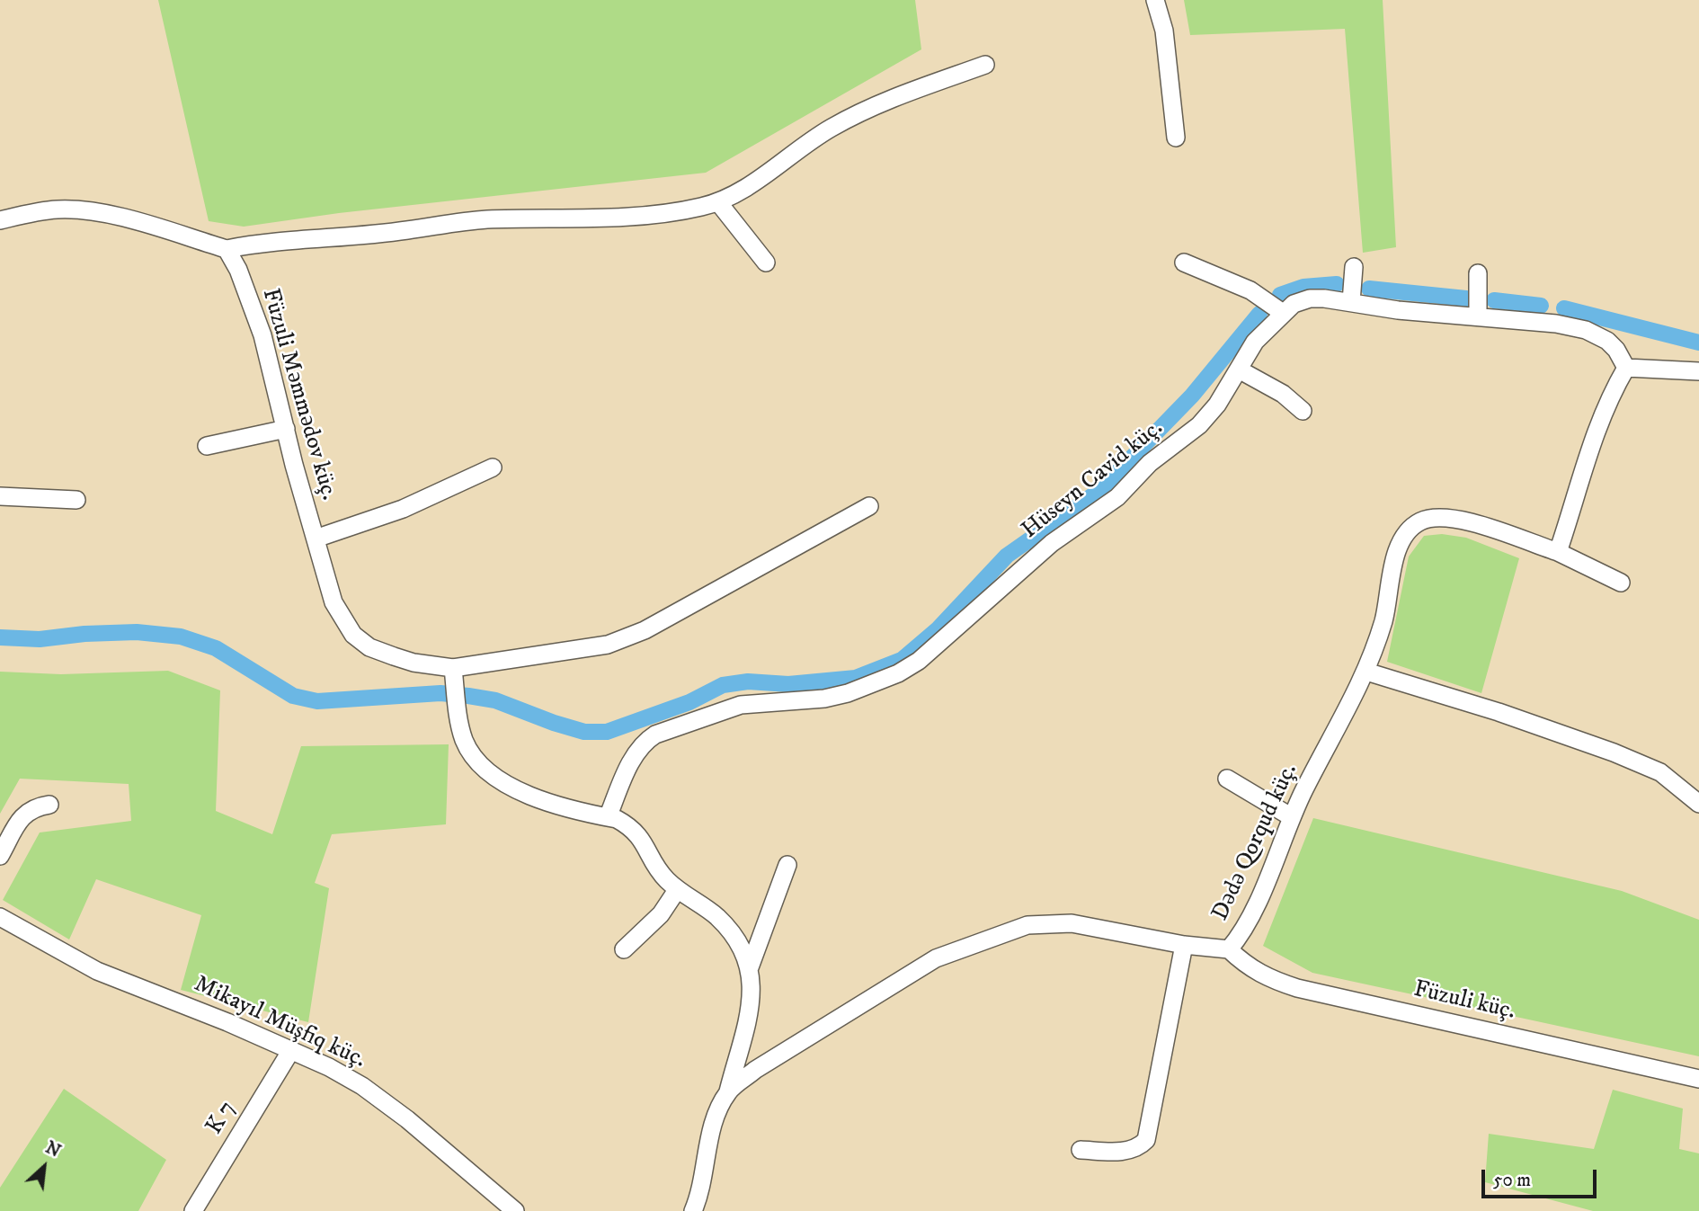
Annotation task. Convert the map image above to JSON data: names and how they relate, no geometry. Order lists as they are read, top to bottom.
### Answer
{
  "streets": {
    "street": [
      "Füzuli Məmmədov küç.",
      "Hüseyn Cavid küç.",
      "Dədə Qorqud küç.",
      "Füzuli küç.",
      "Mikayıl Müşfiq küç.",
      "K 7"
    ]
  },
  "crossings": [
    ["Dədə Qorqud küç.", "Füzuli küç."],
    ["Mikayıl Müşfiq küç.", "K 7"]
  ],
  "scale_bar": "50 m",
  "north": "top right"
}
